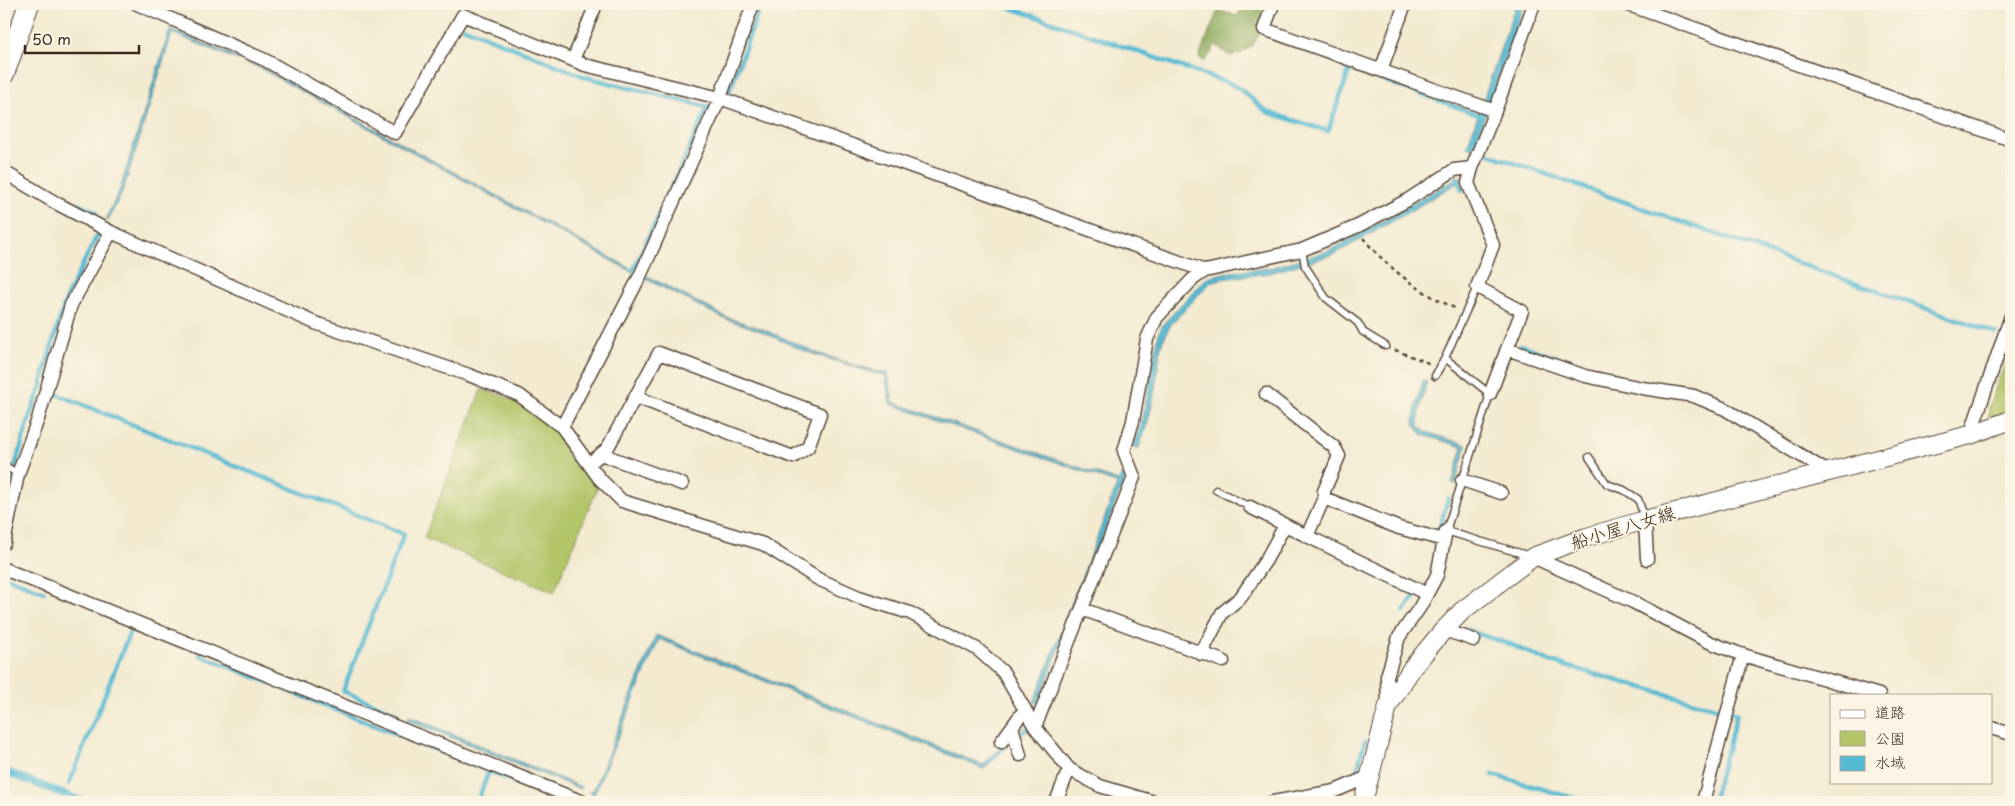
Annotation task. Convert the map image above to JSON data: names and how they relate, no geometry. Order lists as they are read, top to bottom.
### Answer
{
  "streets": {
    "main road": ["船小屋八女線"]
  },
  "legend": ["道路", "公園", "水域"],
  "scale_bar": "50 m"
}
